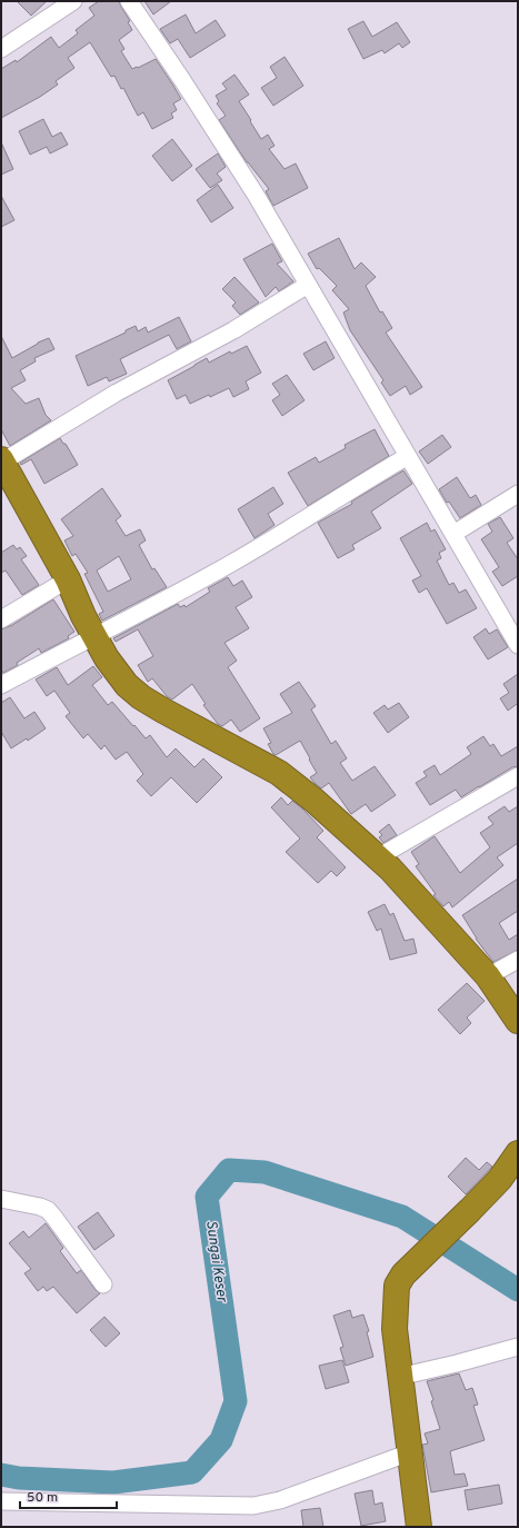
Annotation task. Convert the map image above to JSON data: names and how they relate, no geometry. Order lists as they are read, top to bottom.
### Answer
{
  "water": ["Sungai Keser"],
  "scale_bar": "50 m"
}
